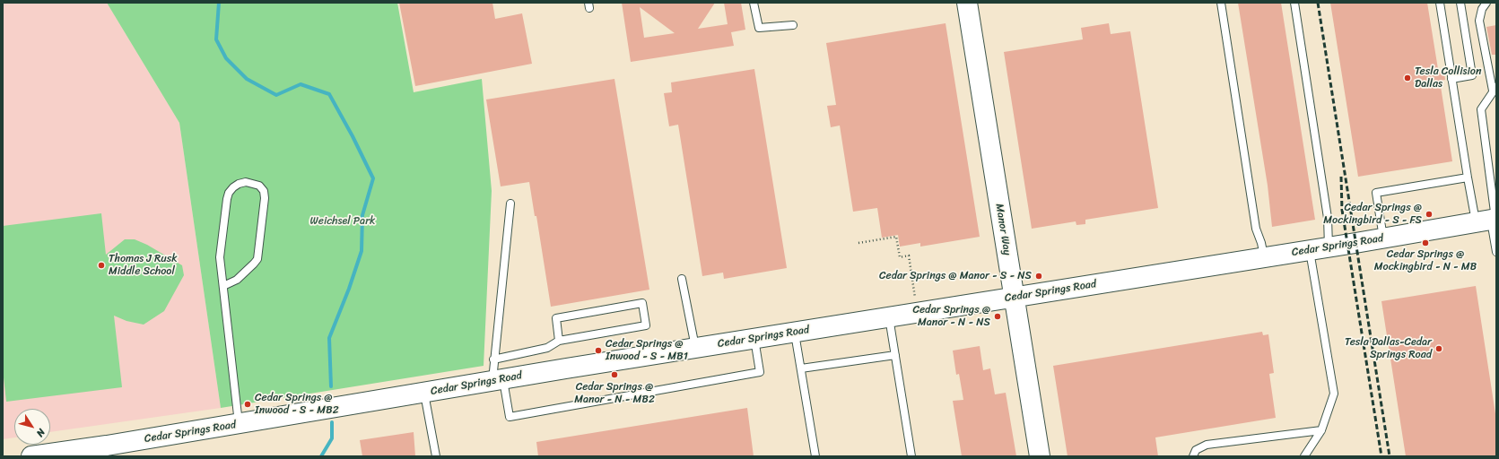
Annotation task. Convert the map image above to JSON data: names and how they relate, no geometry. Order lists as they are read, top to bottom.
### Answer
{
  "streets": {
    "main road": ["Manor Way", "Cedar Springs Road"]
  },
  "crossings": [
    ["Manor Way", "Cedar Springs Road"]
  ],
  "parks": ["Weichsel Park"],
  "places": [
    "Tesla Collision Dallas",
    "Cedar Springs @ Mockingbird - S - FS",
    "Cedar Springs @ Mockingbird - N - MB",
    "Thomas J Rusk Middle School",
    "Cedar Springs @ Manor - S - NS",
    "Cedar Springs @ Manor - N - NS",
    "Tesla Dallas-Cedar Springs Road",
    "Cedar Springs @ Inwood - S - MB1",
    "Cedar Springs @ Manor - N - MB2",
    "Cedar Springs @ Inwood - S - MB2"
  ],
  "north": "bottom right"
}
